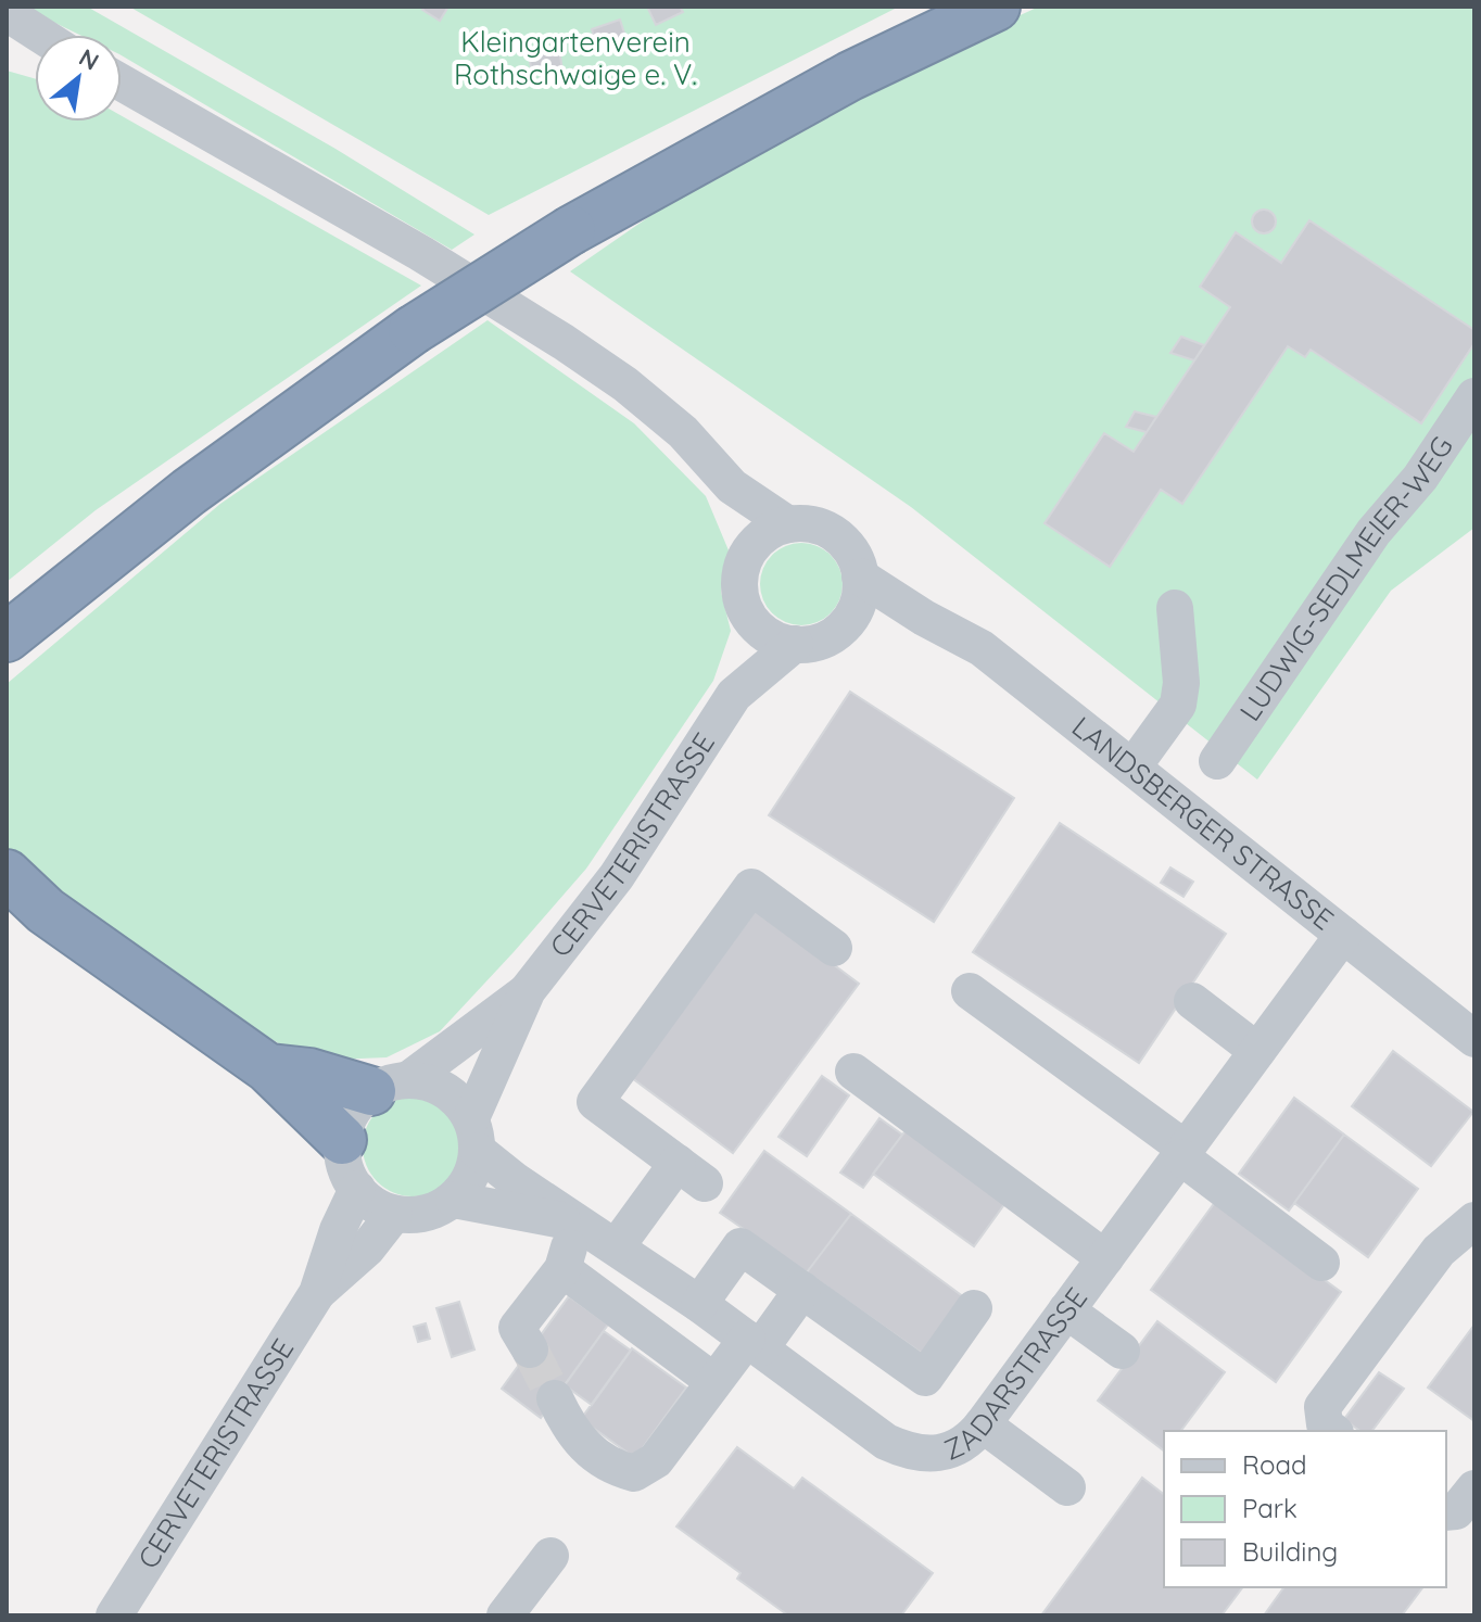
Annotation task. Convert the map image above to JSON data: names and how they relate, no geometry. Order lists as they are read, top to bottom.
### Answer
{
  "streets": {
    "street": [
      "LUDWIG-SEDLMEIER-WEG",
      "LANDSBERGER STRASSE",
      "CERVETERISTRASSE",
      "ZADARSTRASSE"
    ]
  },
  "crossings": [
    ["LANDSBERGER STRASSE", "CERVETERISTRASSE"],
    ["LANDSBERGER STRASSE", "ZADARSTRASSE"],
    ["CERVETERISTRASSE", "ZADARSTRASSE"]
  ],
  "parks": ["Kleingartenverein Rothschwaige e. V."],
  "legend": ["Road", "Park", "Building"],
  "north": "top right"
}
